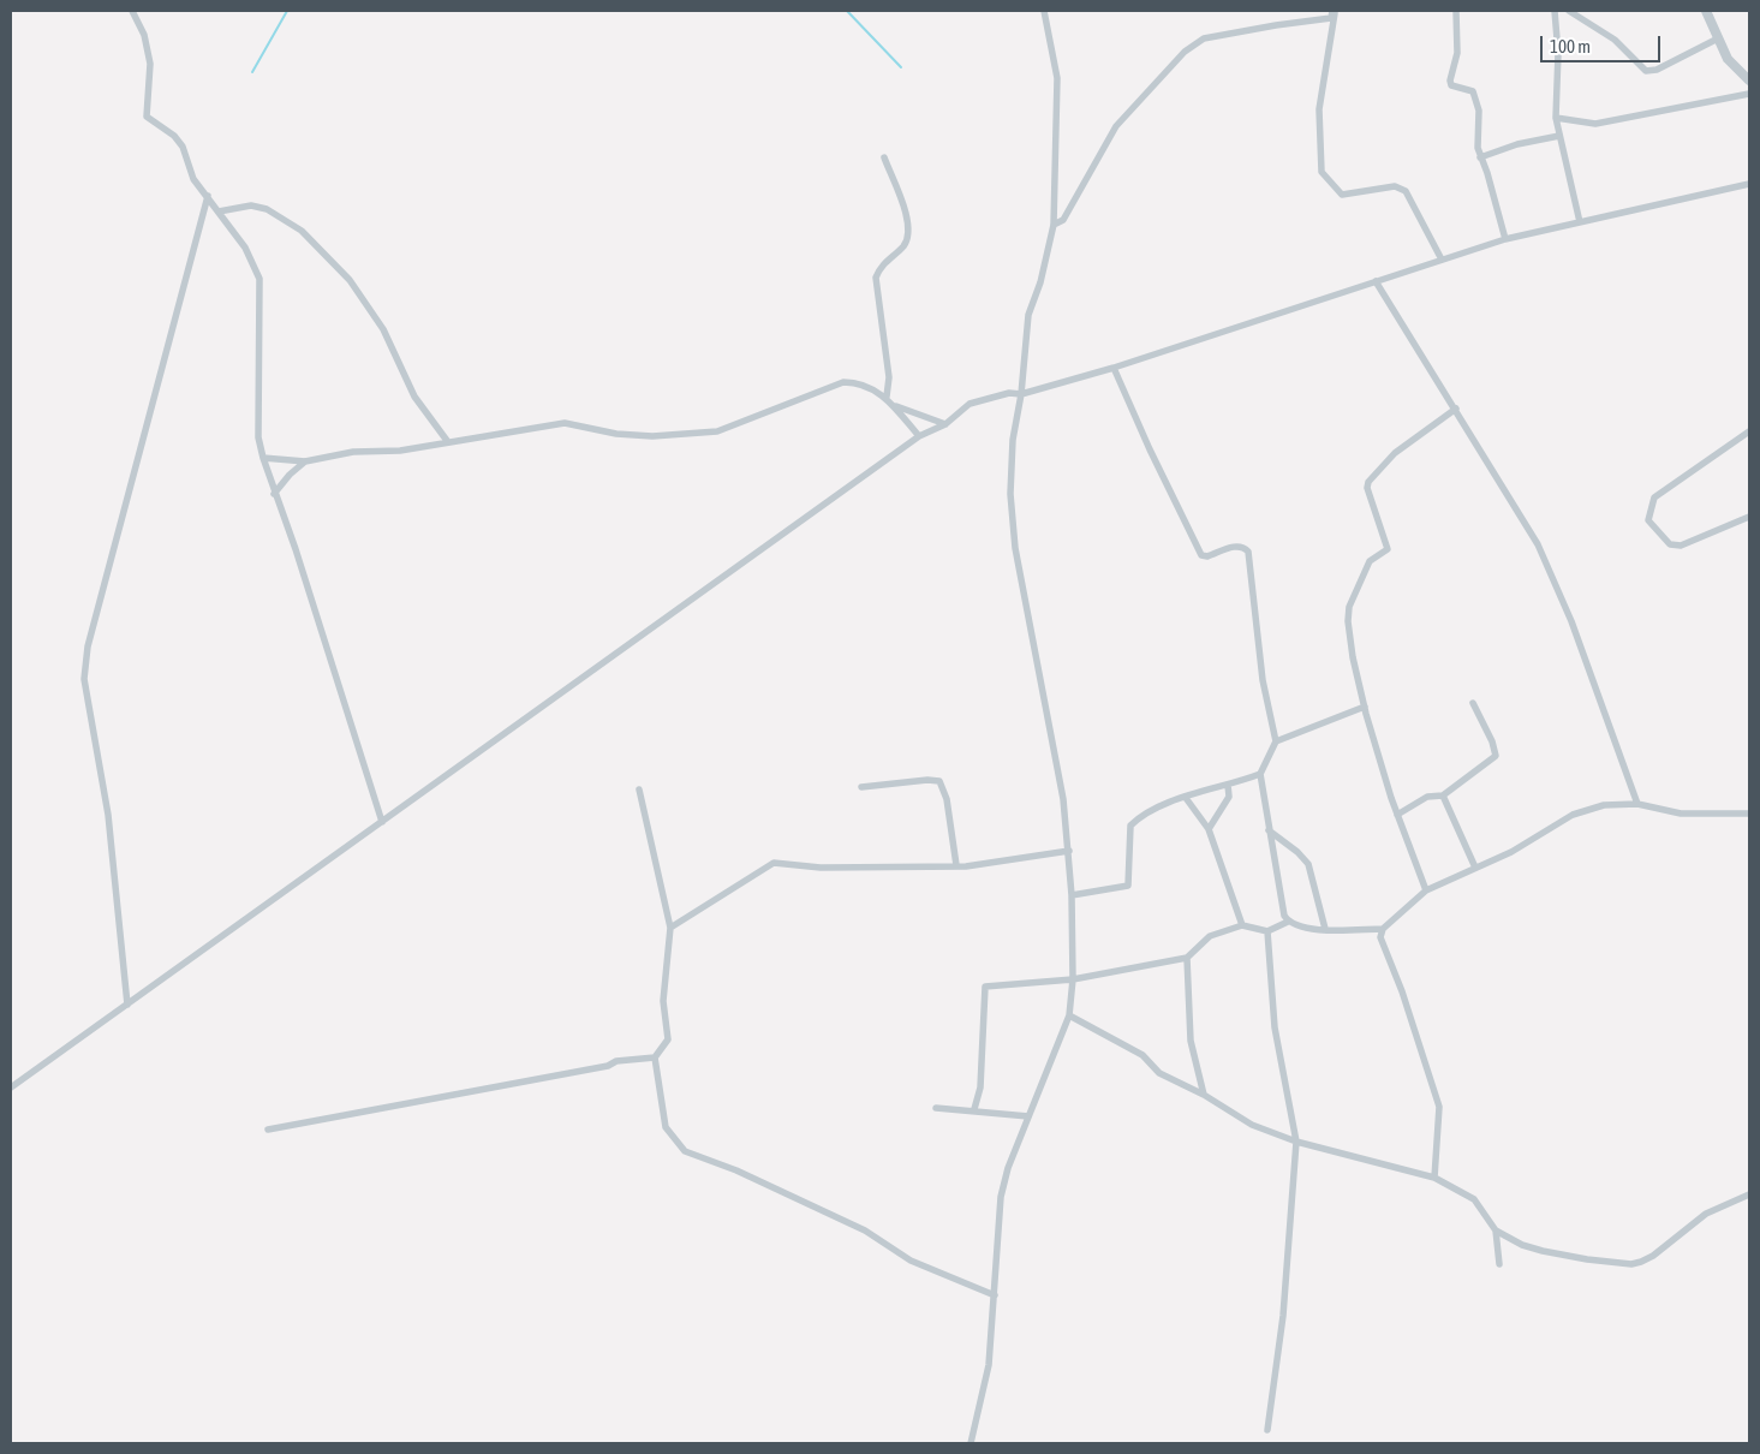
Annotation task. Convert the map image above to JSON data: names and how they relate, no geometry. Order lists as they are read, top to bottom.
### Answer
{
  "scale_bar": "100 m"
}
